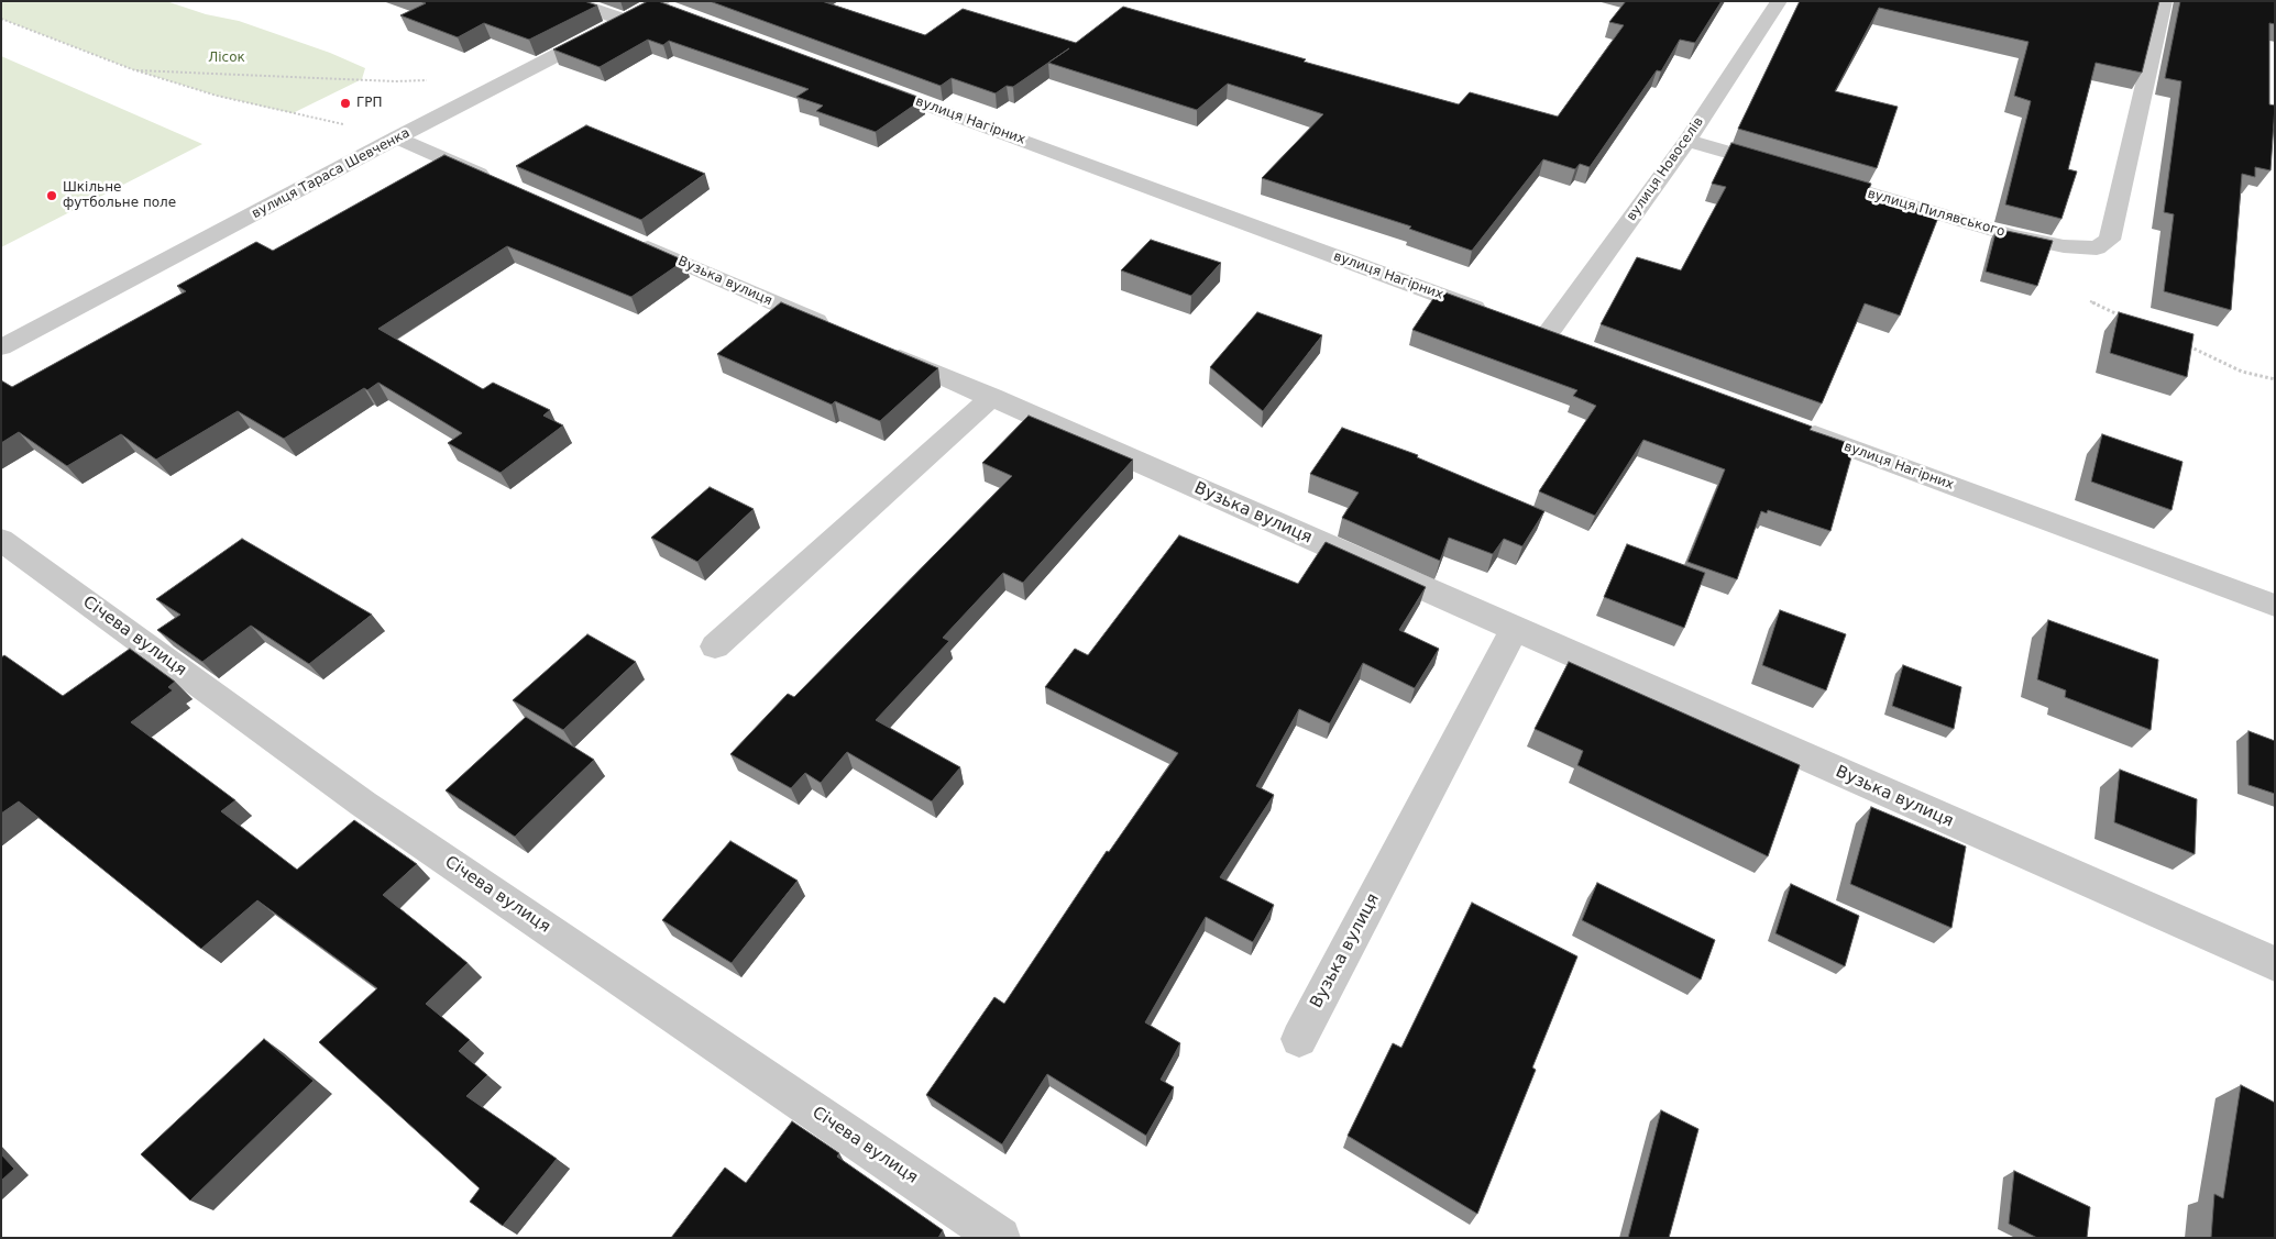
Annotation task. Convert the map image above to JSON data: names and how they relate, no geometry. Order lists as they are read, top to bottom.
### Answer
{
  "streets": {
    "street": [
      "вулиця Нагірних",
      "вулиця Новоселів",
      "вулиця Тараса Шевченка",
      "вулиця Пилявського",
      "Вузька вулиця",
      "Січева вулиця"
    ]
  },
  "parks": ["Лісок"],
  "places": ["ГРП", "Шкільне футбольне поле"]
}
